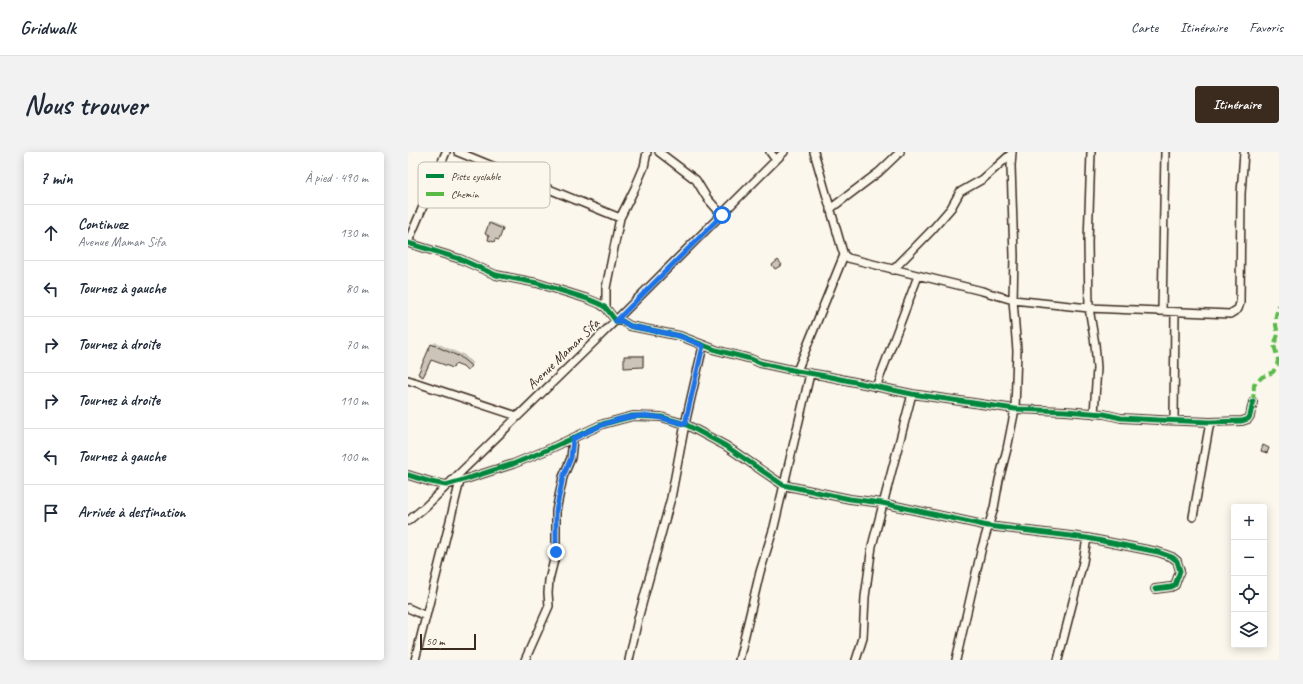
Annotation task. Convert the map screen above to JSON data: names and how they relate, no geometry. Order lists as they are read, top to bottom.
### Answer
{
  "streets": {
    "street": ["Avenue Maman Sifa"]
  },
  "legend": ["Piste cyclable", "Chemin"],
  "scale_bar": "50 m",
  "page": {
    "header": "Gridwalk",
    "nav": ["Carte", "Itinéraire", "Favoris"],
    "buttons": "Itinéraire",
    "title": "Nous trouver",
    "heading": ["7 min", "À pied · 490 m"],
    "list": [
      ["Continuez", "Avenue Maman Sifa", "130 m"],
      ["Tournez à gauche", "80 m"],
      ["Tournez à droite", "70 m"],
      ["Tournez à droite", "110 m"],
      ["Tournez à gauche", "100 m"],
      "Arrivée à destination"
    ],
    "map_buttons": ["+", "−"],
    "scale": "50 m"
  }
}
